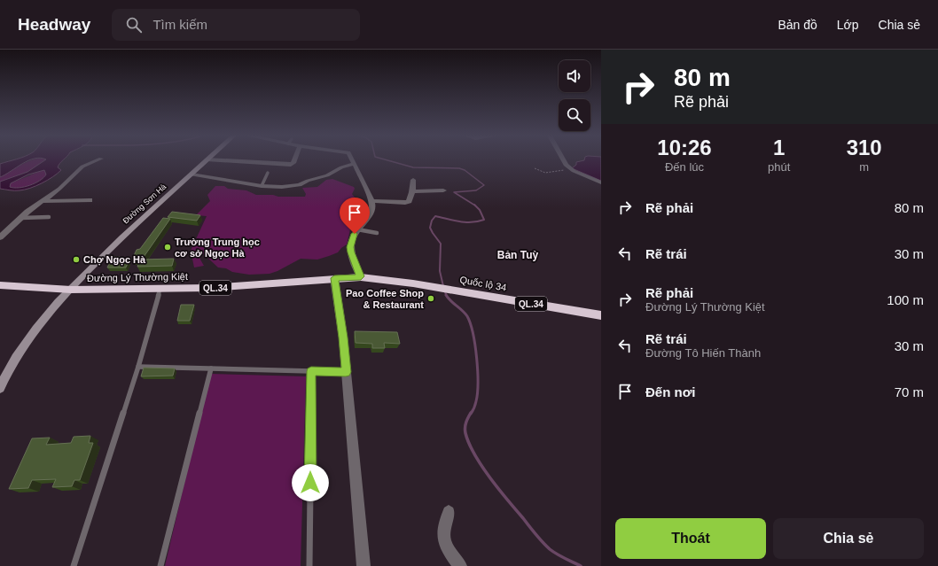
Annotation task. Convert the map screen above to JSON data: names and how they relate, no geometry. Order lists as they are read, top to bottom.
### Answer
{
  "streets": {
    "highway": ["Đường Lý Thường Kiệt", "Quốc lộ 34", "QL.34"],
    "street": ["Đường Sơn Hà"]
  },
  "crossings": [
    ["Đường Sơn Hà", "Đường Lý Thường Kiệt"],
    ["Đường Lý Thường Kiệt", "Quốc lộ 34"]
  ],
  "districts": ["Bản Tuỳ"],
  "places": ["Trường Trung học cơ sở Ngọc Hà", "Chợ Ngọc Hà", "Pao Coffee Shop & Restaurant"],
  "page": {
    "header": "Headway",
    "search": "Tìm kiếm",
    "nav": ["Bản đồ", "Lớp", "Chia sẻ"],
    "turn": ["80 m", "Rẽ phải"],
    "eta": [
      "10:26",
      "Đến lúc",
      "1",
      "phút",
      "310",
      "m"
    ],
    "list": [
      {
        "name": "Rẽ phải",
        "value": "80 m"
      },
      {
        "name": "Rẽ trái",
        "value": "30 m"
      },
      {
        "name": "Rẽ phải",
        "note": "Đường Lý Thường Kiệt",
        "value": "100 m"
      },
      {
        "name": "Rẽ trái",
        "note": "Đường Tô Hiến Thành",
        "value": "30 m"
      },
      {
        "name": "Đến nơi",
        "value": "70 m"
      }
    ],
    "buttons": ["Thoát", "Chia sẻ"]
  }
}
